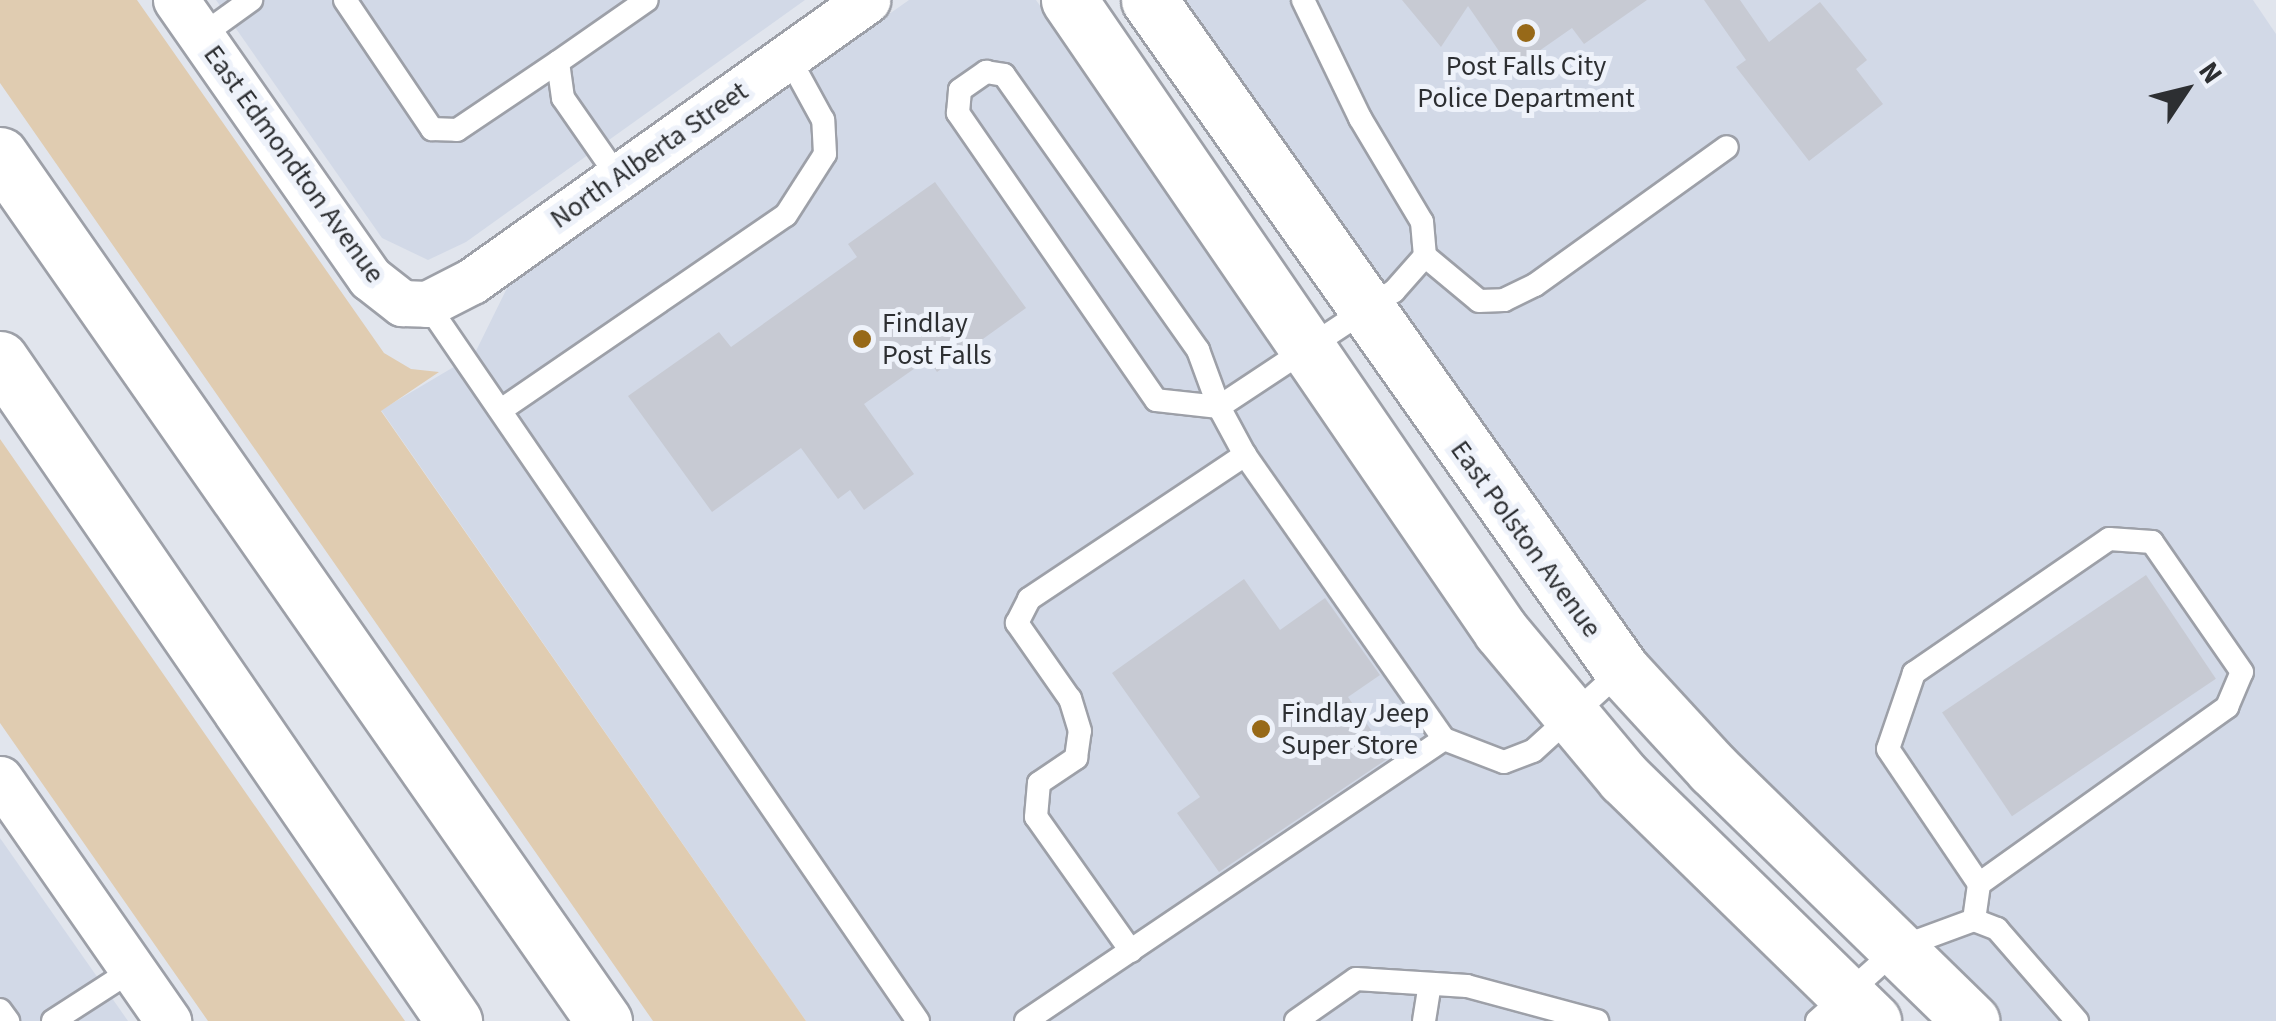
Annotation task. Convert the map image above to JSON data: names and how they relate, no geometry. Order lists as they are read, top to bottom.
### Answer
{
  "streets": {
    "main road": ["East Polston Avenue"],
    "street": ["North Alberta Street", "East Edmondton Avenue"]
  },
  "crossings": [
    ["North Alberta Street", "East Edmondton Avenue"]
  ],
  "places": ["Post Falls City Police Department", "Findlay Post Falls", "Findlay Jeep Super Store"],
  "north": "top right"
}
